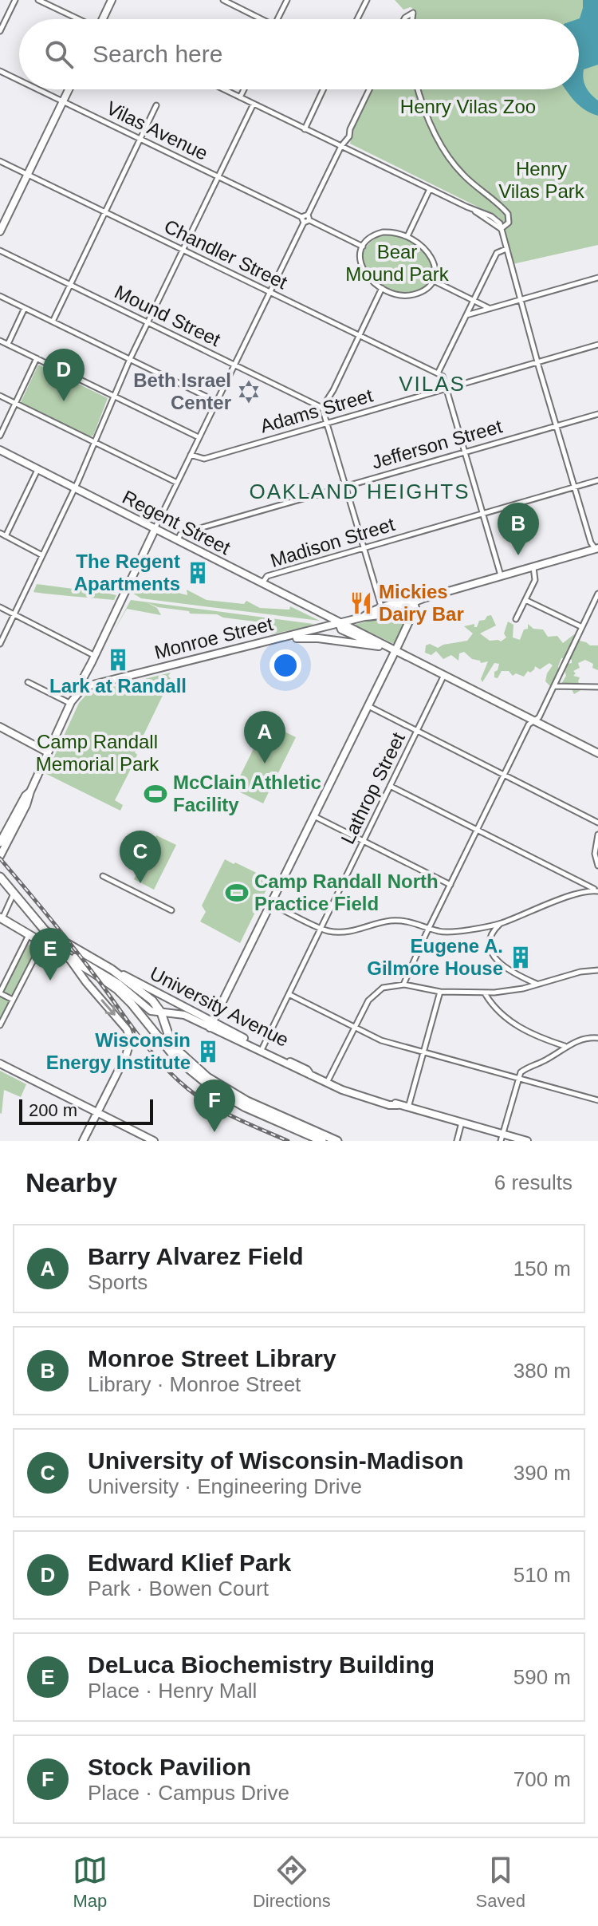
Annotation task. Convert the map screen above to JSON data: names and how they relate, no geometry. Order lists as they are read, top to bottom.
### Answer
{
  "streets": {
    "main road": ["University Avenue"],
    "street": [
      "Vilas Avenue",
      "Chandler Street",
      "Mound Street",
      "Adams Street",
      "Jefferson Street",
      "Regent Street",
      "Madison Street",
      "Monroe Street",
      "Lathrop Street"
    ]
  },
  "crossings": [
    ["Jefferson Street", "Regent Street"],
    ["Regent Street", "Madison Street"],
    ["Regent Street", "Monroe Street"],
    ["Regent Street", "Lathrop Street"],
    ["Lathrop Street", "University Avenue"]
  ],
  "districts": ["VILAS", "OAKLAND HEIGHTS"],
  "parks": [
    "Henry Vilas Zoo",
    "Henry Vilas Park",
    "Bear Mound Park",
    "Camp Randall Memorial Park"
  ],
  "places": {
    "synagogue": ["Beth Israel Center"],
    "building": [
      "The Regent Apartments",
      "Lark at Randall",
      "Eugene A. Gilmore House",
      "Wisconsin Energy Institute"
    ],
    "restaurant": ["Mickies Dairy Bar"],
    "sports": ["McClain Athletic Facility", "Camp Randall North Practice Field"]
  },
  "scale_bar": "200 m",
  "page": {
    "search": "Search here",
    "pins": [
      "D",
      "B",
      "A",
      "C",
      "E",
      "F"
    ],
    "scale": "200 m",
    "heading": ["Nearby", "6 results"],
    "list": [
      {
        "mark": "A",
        "name": "Barry Alvarez Field",
        "note": "Sports",
        "value": "150 m"
      },
      {
        "mark": "B",
        "name": "Monroe Street Library",
        "note": "Library · Monroe Street",
        "value": "380 m"
      },
      {
        "mark": "C",
        "name": "University of Wisconsin-Madison",
        "note": "University · Engineering Drive",
        "value": "390 m"
      },
      {
        "mark": "D",
        "name": "Edward Klief Park",
        "note": "Park · Bowen Court",
        "value": "510 m"
      },
      {
        "mark": "E",
        "name": "DeLuca Biochemistry Building",
        "note": "Place · Henry Mall",
        "value": "590 m"
      },
      {
        "mark": "F",
        "name": "Stock Pavilion",
        "note": "Place · Campus Drive",
        "value": "700 m"
      }
    ],
    "nav": ["Map", "Directions", "Saved"]
  }
}
